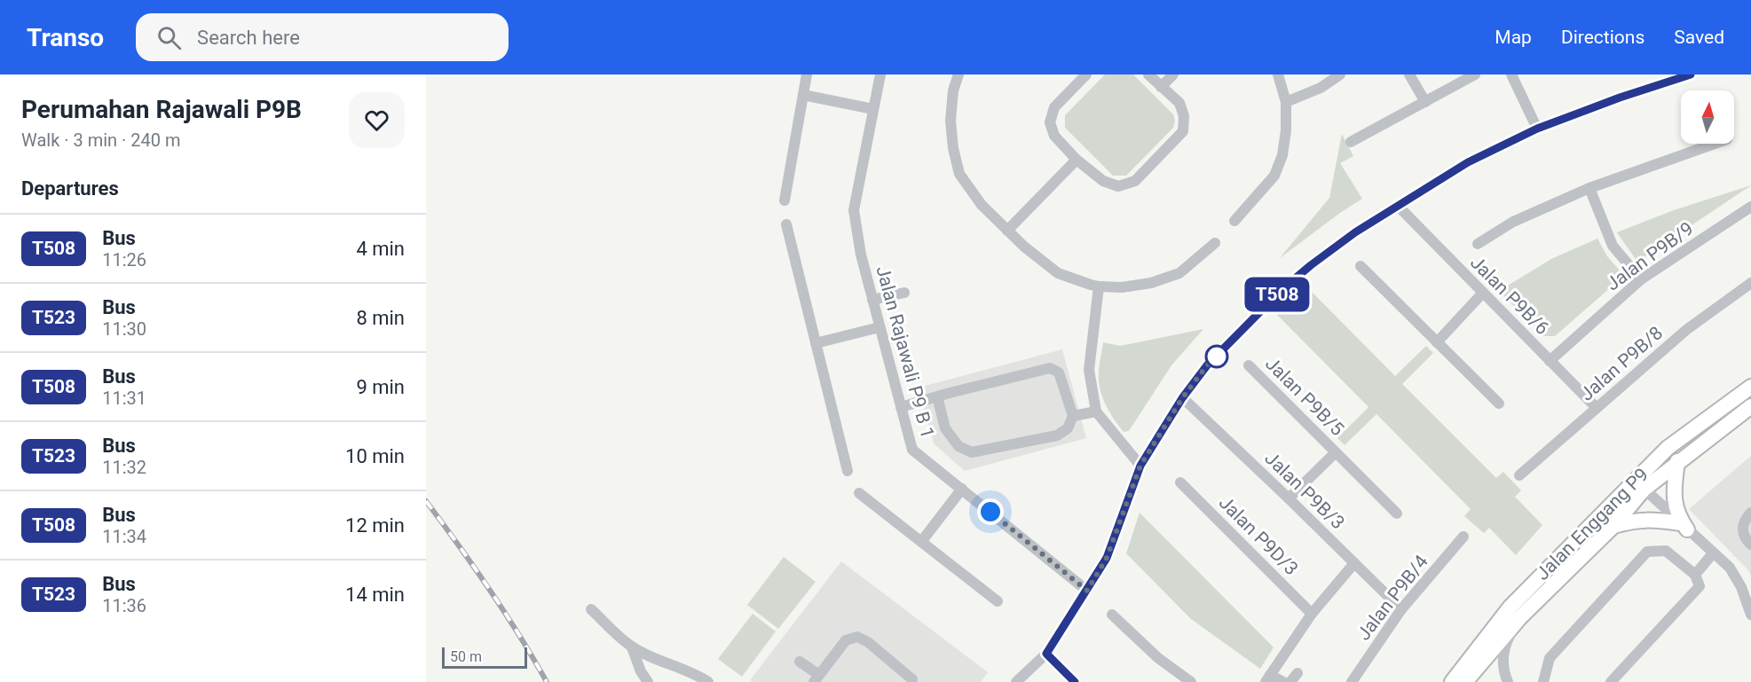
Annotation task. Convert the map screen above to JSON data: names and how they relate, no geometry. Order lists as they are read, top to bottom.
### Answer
{
  "streets": {
    "main road": ["Jalan Enggang P9"],
    "street": [
      "Jalan P9B/9",
      "Jalan P9B/6",
      "Jalan Rajawali P9 B 1",
      "Jalan P9B/8",
      "Jalan P9B/5",
      "Jalan P9B/3",
      "Jalan P9D/3",
      "Jalan P9B/4"
    ]
  },
  "crossings": [
    ["Jalan P9B/9", "Jalan P9B/6"],
    ["Jalan P9B/6", "Jalan P9B/8"],
    ["Jalan P9B/5", "Jalan P9B/3"],
    ["Jalan P9B/3", "Jalan P9B/4"]
  ],
  "lines": ["bus line T508"],
  "scale_bar": "50 m",
  "north": "top",
  "page": {
    "header": "Transo",
    "search": "Search here",
    "nav": ["Map", "Directions", "Saved"],
    "heading": [
      ["Perumahan Rajawali P9B", "Walk · 3 min · 240 m"],
      "Departures"
    ],
    "on_map": "T508",
    "list": [
      {
        "mark": "T508",
        "name": "Bus",
        "note": "11:26",
        "value": "4 min"
      },
      {
        "mark": "T523",
        "name": "Bus",
        "note": "11:30",
        "value": "8 min"
      },
      {
        "mark": "T508",
        "name": "Bus",
        "note": "11:31",
        "value": "9 min"
      },
      {
        "mark": "T523",
        "name": "Bus",
        "note": "11:32",
        "value": "10 min"
      },
      {
        "mark": "T508",
        "name": "Bus",
        "note": "11:34",
        "value": "12 min"
      },
      {
        "mark": "T523",
        "name": "Bus",
        "note": "11:36",
        "value": "14 min"
      }
    ],
    "scale": "50 m"
  }
}
